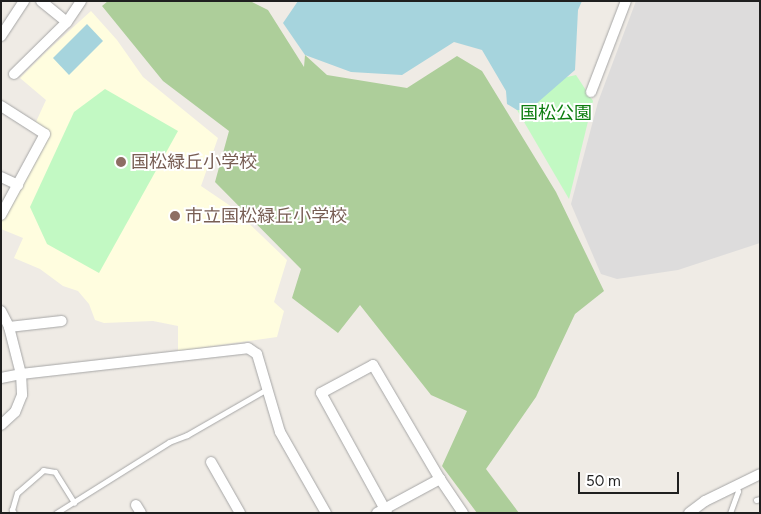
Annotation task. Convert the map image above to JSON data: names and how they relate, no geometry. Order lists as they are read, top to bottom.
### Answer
{
  "parks": ["国松公園"],
  "places": ["国松緑丘小学校", "市立国松緑丘小学校"],
  "scale_bar": "50 m"
}
